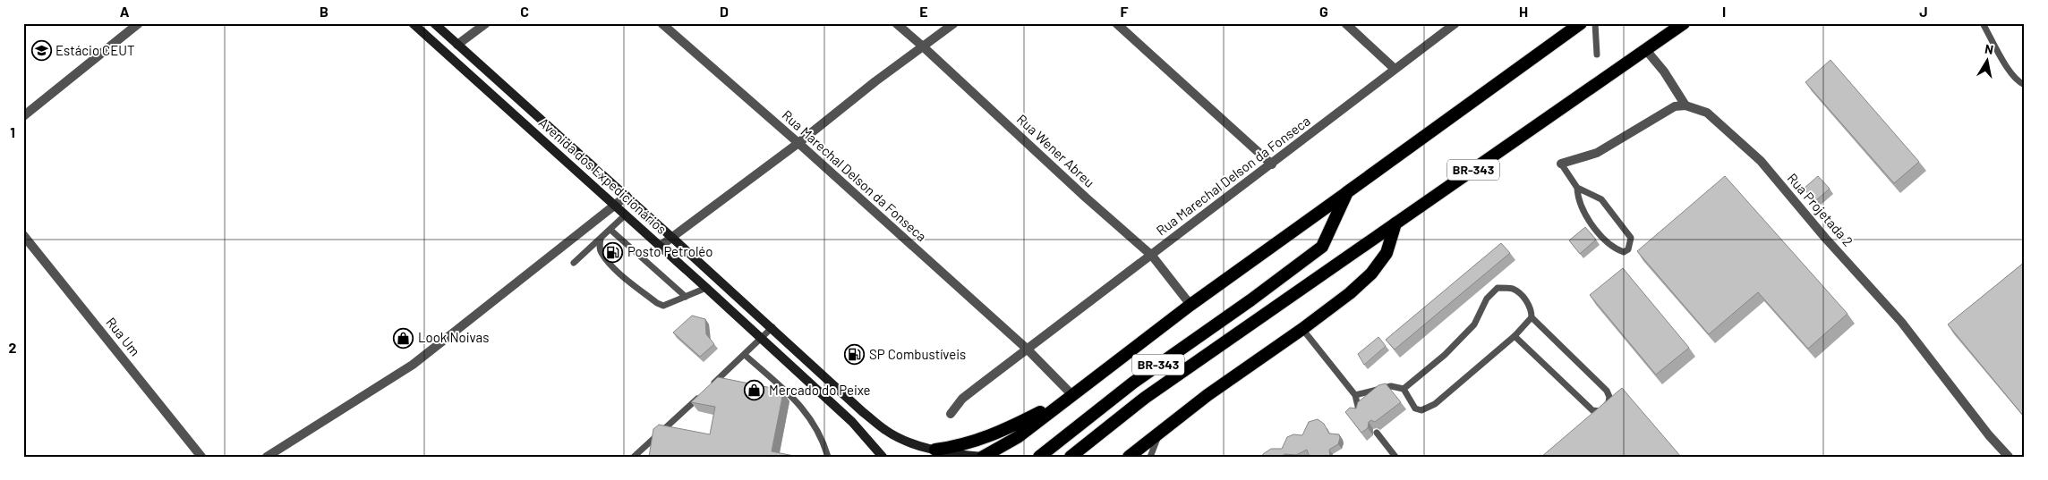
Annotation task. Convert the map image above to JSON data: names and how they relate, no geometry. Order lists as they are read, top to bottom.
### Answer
{
  "streets": {
    "highway": ["BR-343"],
    "main road": ["Avenida dos Expedicionários"],
    "street": [
      "Rua Wener Abreu",
      "Rua Marechal Delson da Fonseca",
      "Rua Projetada 2",
      "Rua Um"
    ]
  },
  "crossings": [
    ["Rua Wener Abreu", "Rua Marechal Delson da Fonseca"]
  ],
  "places": {
    "school or university": ["Estácio CEUT"],
    "fuel station": ["Posto Petroléo", "SP Combustíveis"],
    "shop": ["Look Noivas", "Mercado do Peixe"]
  },
  "north": "top",
  "grid": {
    "columns": [
      "A",
      "B",
      "C",
      "D",
      "E",
      "F",
      "G",
      "H",
      "I",
      "J"
    ],
    "rows": ["1", "2"]
  }
}
